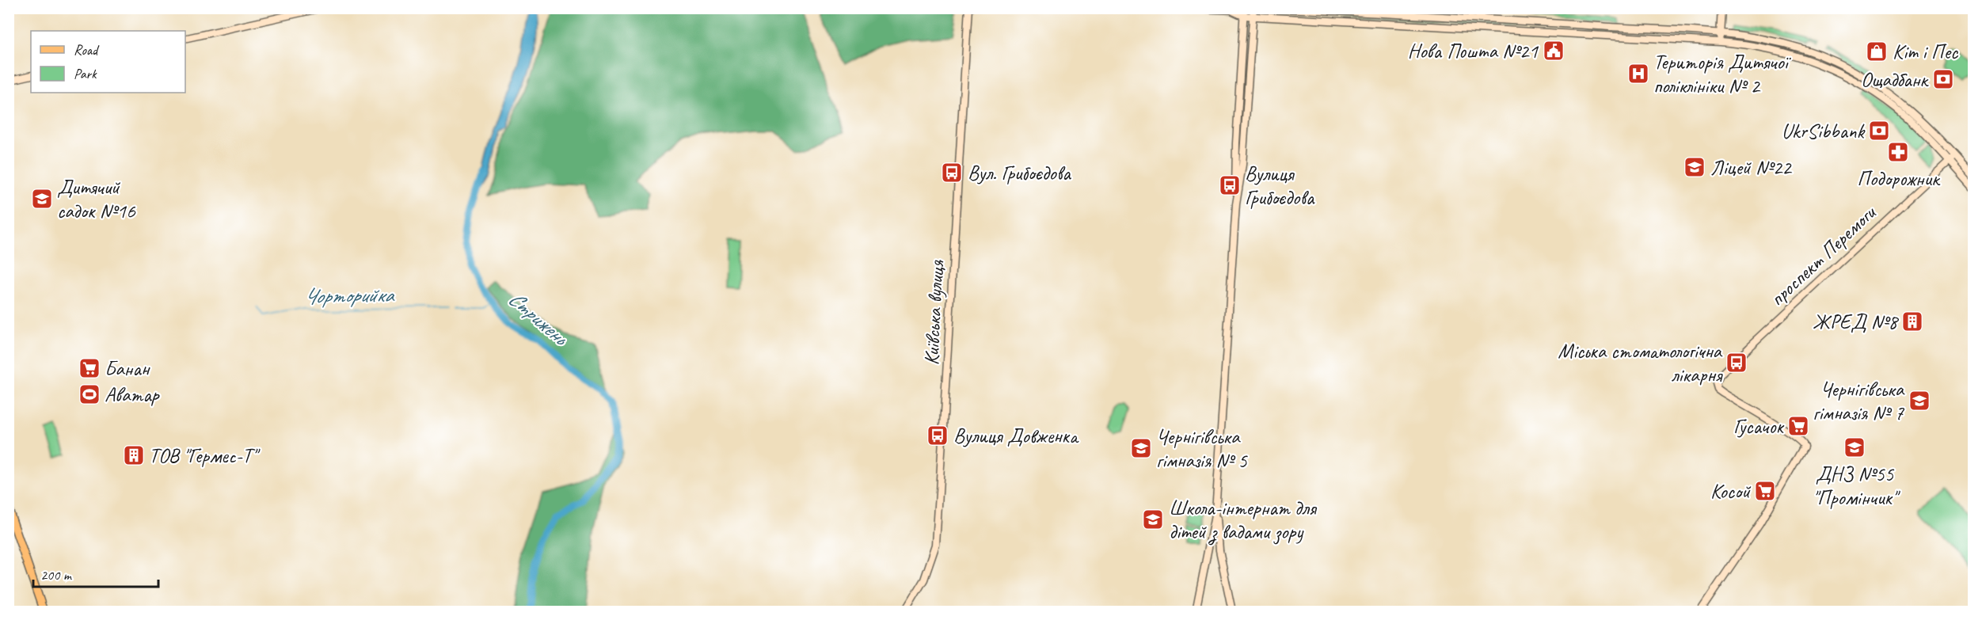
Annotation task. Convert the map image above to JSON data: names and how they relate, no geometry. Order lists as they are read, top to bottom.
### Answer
{
  "streets": {
    "main road": ["проспект Перемоги", "Київська вулиця"]
  },
  "water": ["Чорторийка", "Стрижень"],
  "places": {
    "public building": ["Нова Пошта №21"],
    "shop": ["Кіт і Пес"],
    "hospital": ["Територія Дитячої поліклініки № 2"],
    "bank": ["Ощадбанк", "UkrSibbank"],
    "pharmacy": ["Подорожник"],
    "school or university": [
      "Ліцей №22",
      "Дитячий садок №16",
      "Чернігівська гімназія № 7",
      "ДНЗ №55 \"Промінчик\"",
      "Чернігівська гімназія № 5",
      "Школа-інтернат для дітей з вадами зору"
    ],
    "bus stop": [
      "Вул. Грибоєдова",
      "Вулиця Грибоєдова",
      "Міська стоматологічна лікарня",
      "Вулиця Довженка"
    ],
    "building": ["ЖРЕД №8", "ТОВ \"Гермес-Т\""],
    "supermarket": ["Банан", "Гусачок", "Косой"],
    "sports": ["Аватар"]
  },
  "legend": ["Road", "Park"],
  "scale_bar": "200 m"
}
